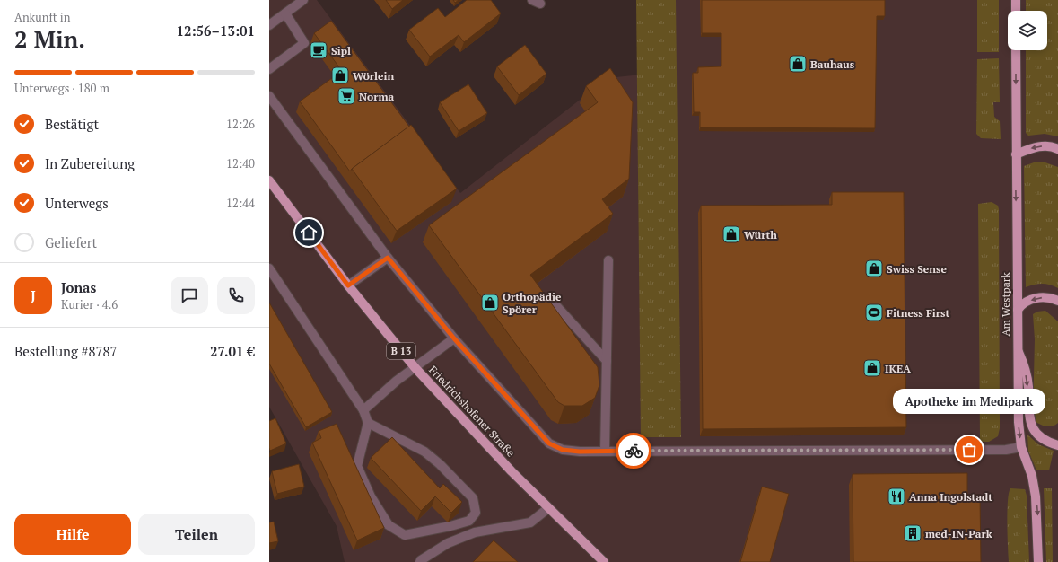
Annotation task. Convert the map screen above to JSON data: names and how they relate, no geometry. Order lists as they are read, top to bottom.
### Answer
{
  "streets": {
    "main road": ["Am Westpark", "B 13", "Friedrichshofener Straße"]
  },
  "one_way": ["Am Westpark"],
  "places": {
    "cafe": ["Sipl"],
    "shop": [
      "Bauhaus",
      "Wörlein",
      "Würth",
      "Swiss Sense",
      "Orthopädie Spörer",
      "IKEA"
    ],
    "supermarket": ["Norma"],
    "sports": ["Fitness First"],
    "other": ["Apotheke im Medipark"],
    "restaurant": ["Anna Ingolstadt"],
    "building": ["med-IN-Park"]
  },
  "page": {
    "heading": ["2 Min.", "Ankunft in", "12:56–13:01"],
    "panel": [
      "Jonas",
      "Kurier · 4.6",
      "Bestellung #8787",
      "27.01 €"
    ],
    "bar": "Unterwegs · 180 m",
    "list": [
      ["Bestätigt", "12:26"],
      ["In Zubereitung", "12:40"],
      ["Unterwegs", "12:44"],
      "Geliefert"
    ],
    "round": "J",
    "bubble": "Apotheke im Medipark",
    "buttons": ["Hilfe", "Teilen"]
  }
}
